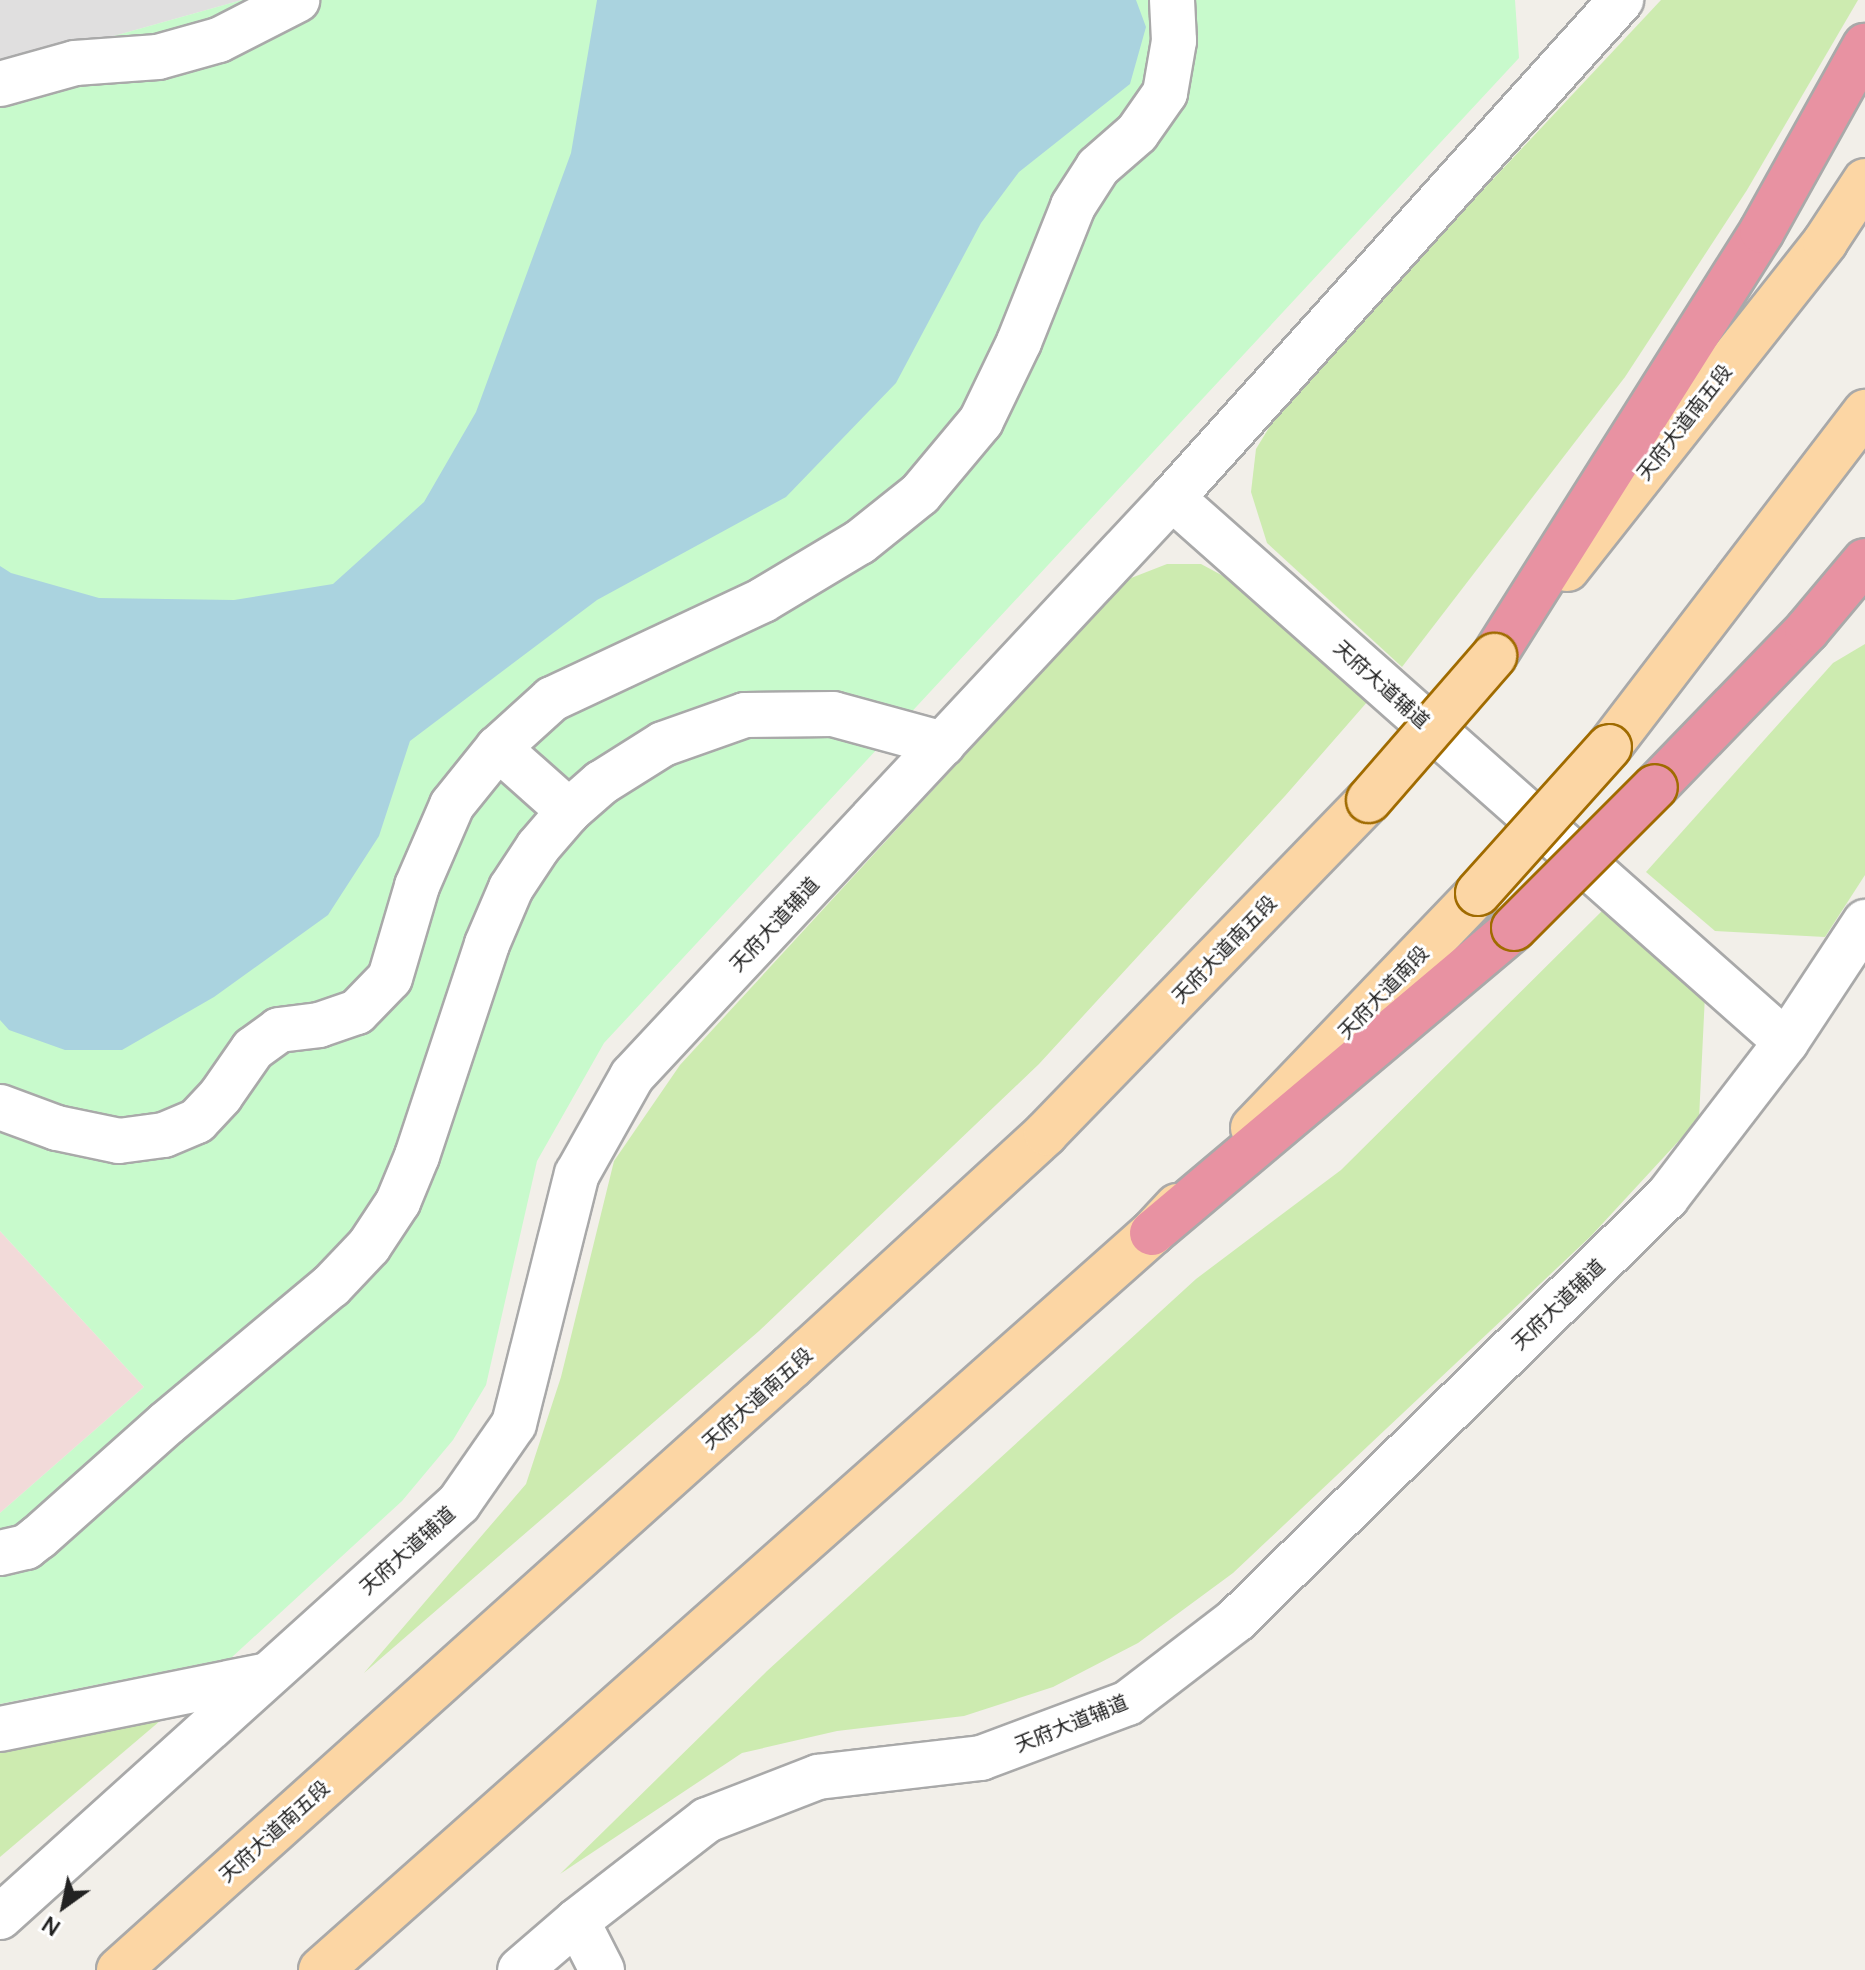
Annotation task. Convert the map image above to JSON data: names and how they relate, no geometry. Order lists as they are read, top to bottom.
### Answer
{
  "streets": {
    "main road": ["天府大道南五段", "天府大道南段"],
    "street": ["天府大道辅道"]
  },
  "north": "bottom left"
}
